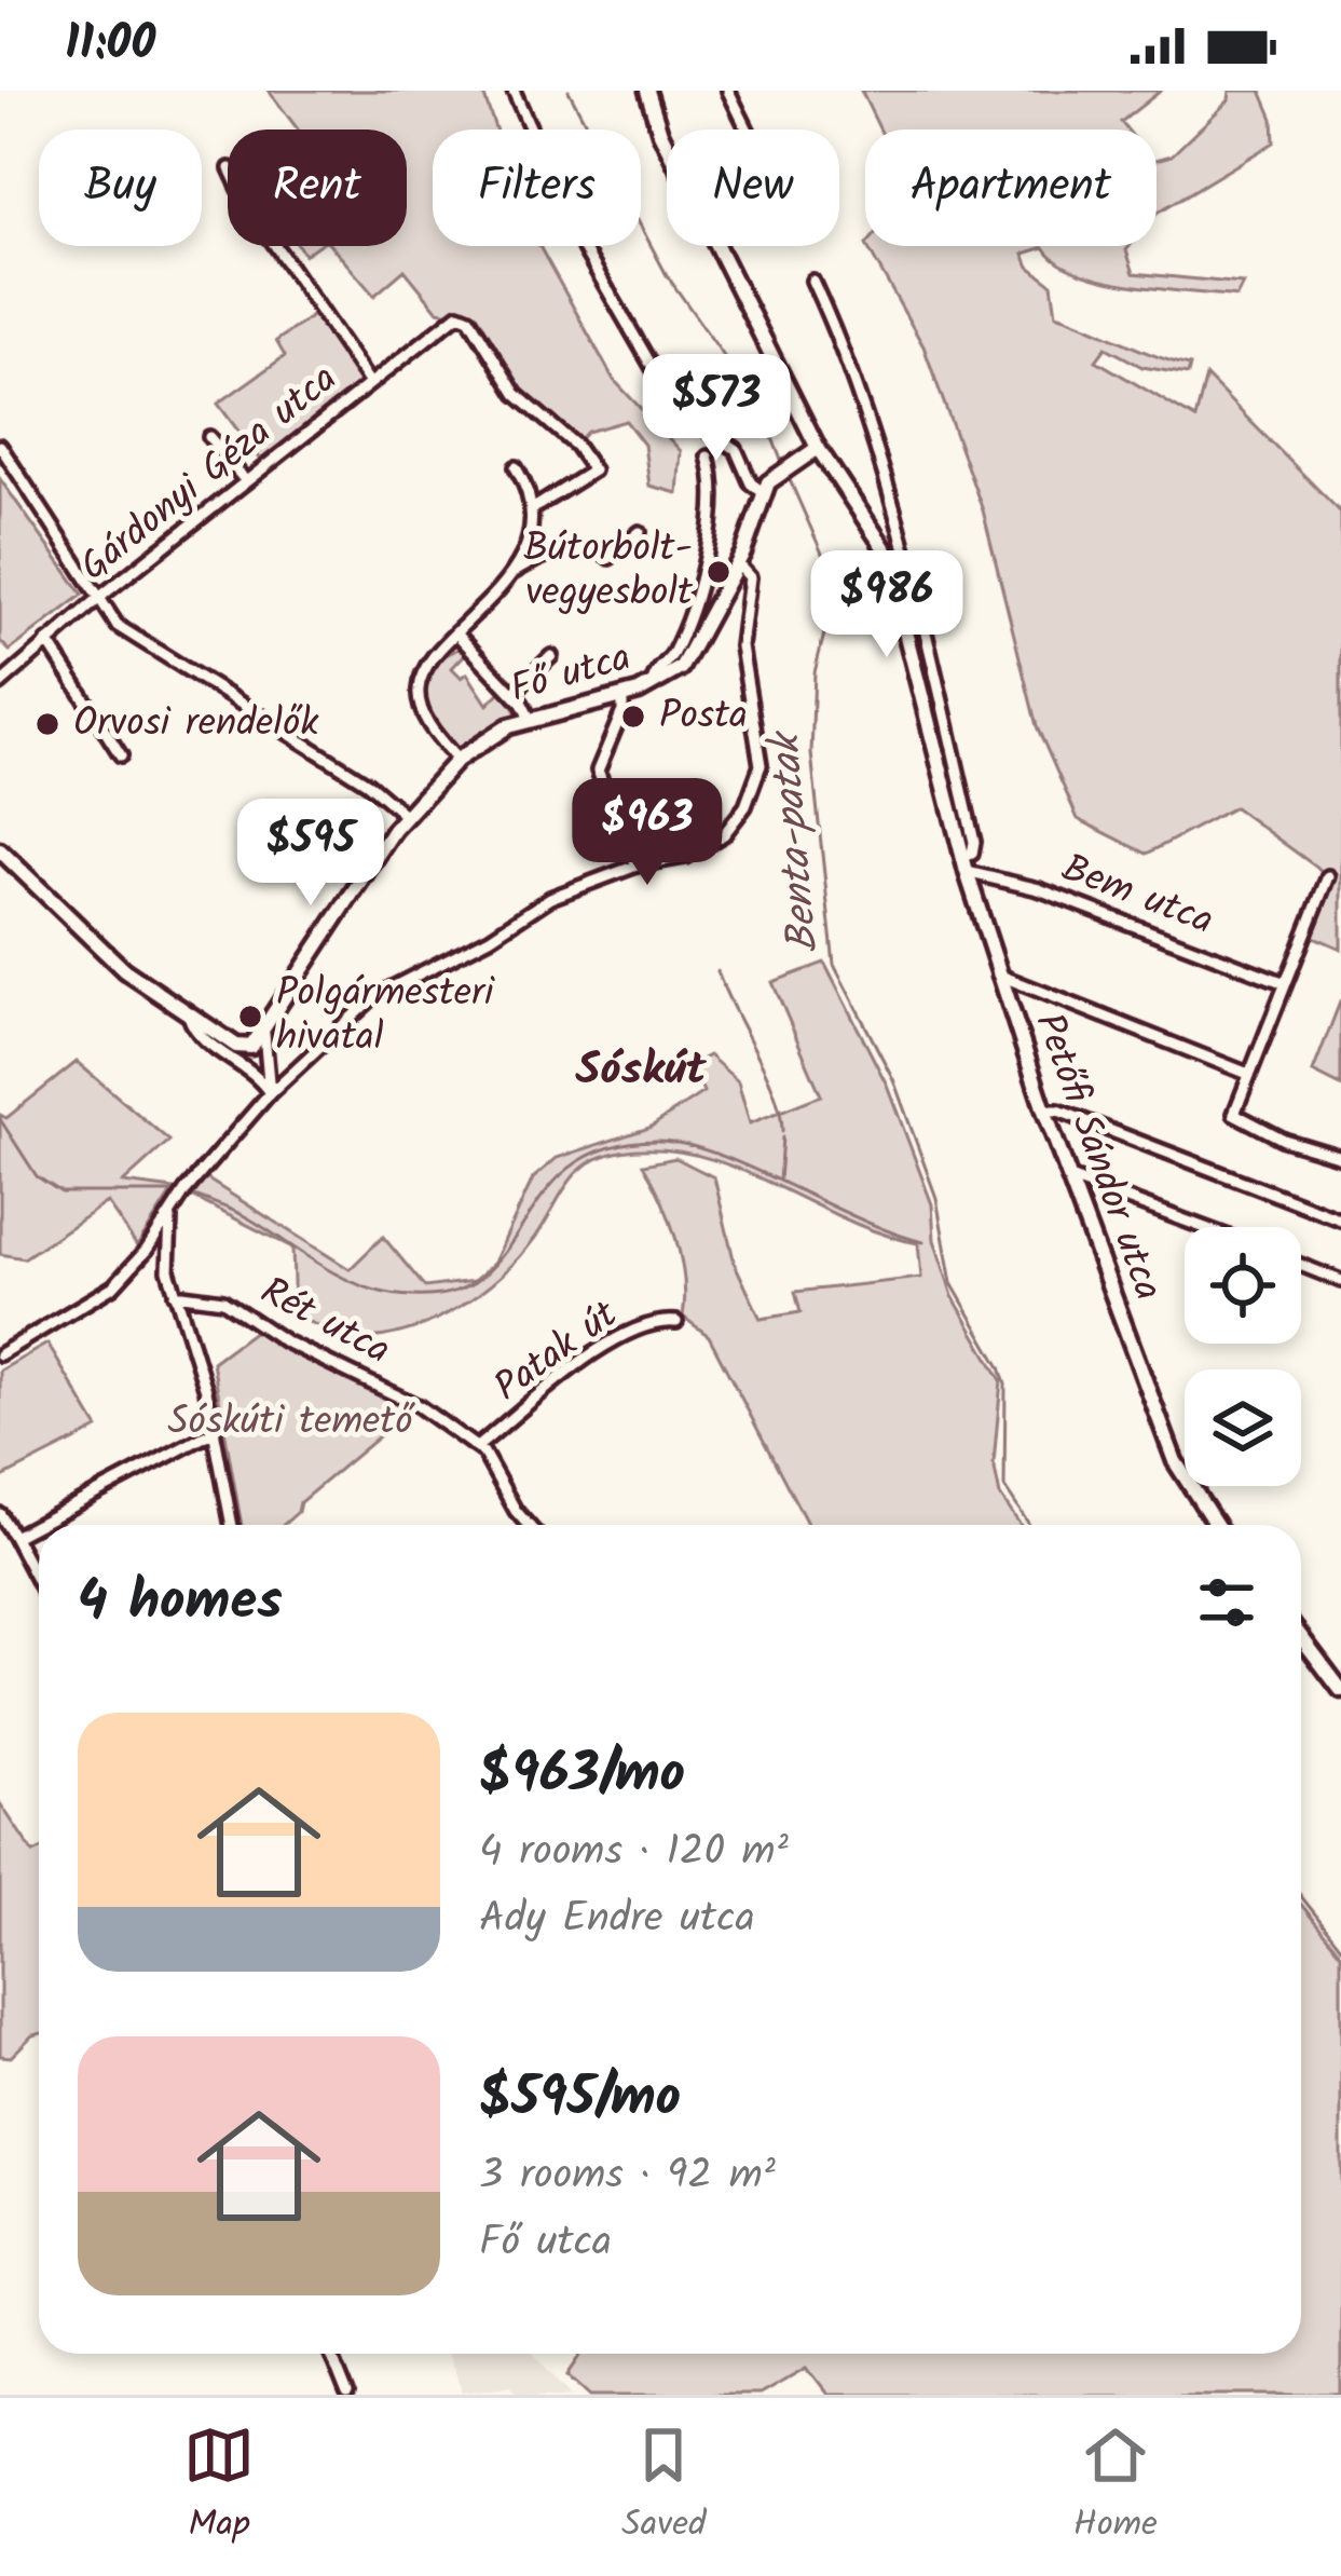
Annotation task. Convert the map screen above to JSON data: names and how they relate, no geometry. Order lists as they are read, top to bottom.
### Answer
{
  "streets": {
    "main road": ["Fő utca", "Petőfi Sándor utca"],
    "street": [
      "Gárdonyi Géza utca",
      "Bem utca",
      "Rét utca",
      "Patak út"
    ]
  },
  "crossings": [
    ["Bem utca", "Petőfi Sándor utca"],
    ["Rét utca", "Patak út"]
  ],
  "districts": ["Sóskút"],
  "water": ["Benta-patak"],
  "parks": ["Sóskúti temető"],
  "places": [
    "Bútorbolt- vegyesbolt",
    "Posta",
    "Orvosi rendelők",
    "Polgármesteri hivatal"
  ],
  "page": {
    "status": "11:00",
    "chip": [
      "Buy",
      "Rent",
      "Filters",
      "New",
      "Apartment"
    ],
    "price": [
      "$573",
      "$986",
      "$963",
      "$595"
    ],
    "heading": "4 homes",
    "list": [
      {
        "name": "$963/mo",
        "note": "4 rooms · 120 m² · Ady Endre utca"
      },
      {
        "name": "$595/mo",
        "note": "3 rooms · 92 m² · Fő utca"
      }
    ],
    "tabs": ["Map", "Saved", "Home"]
  }
}
